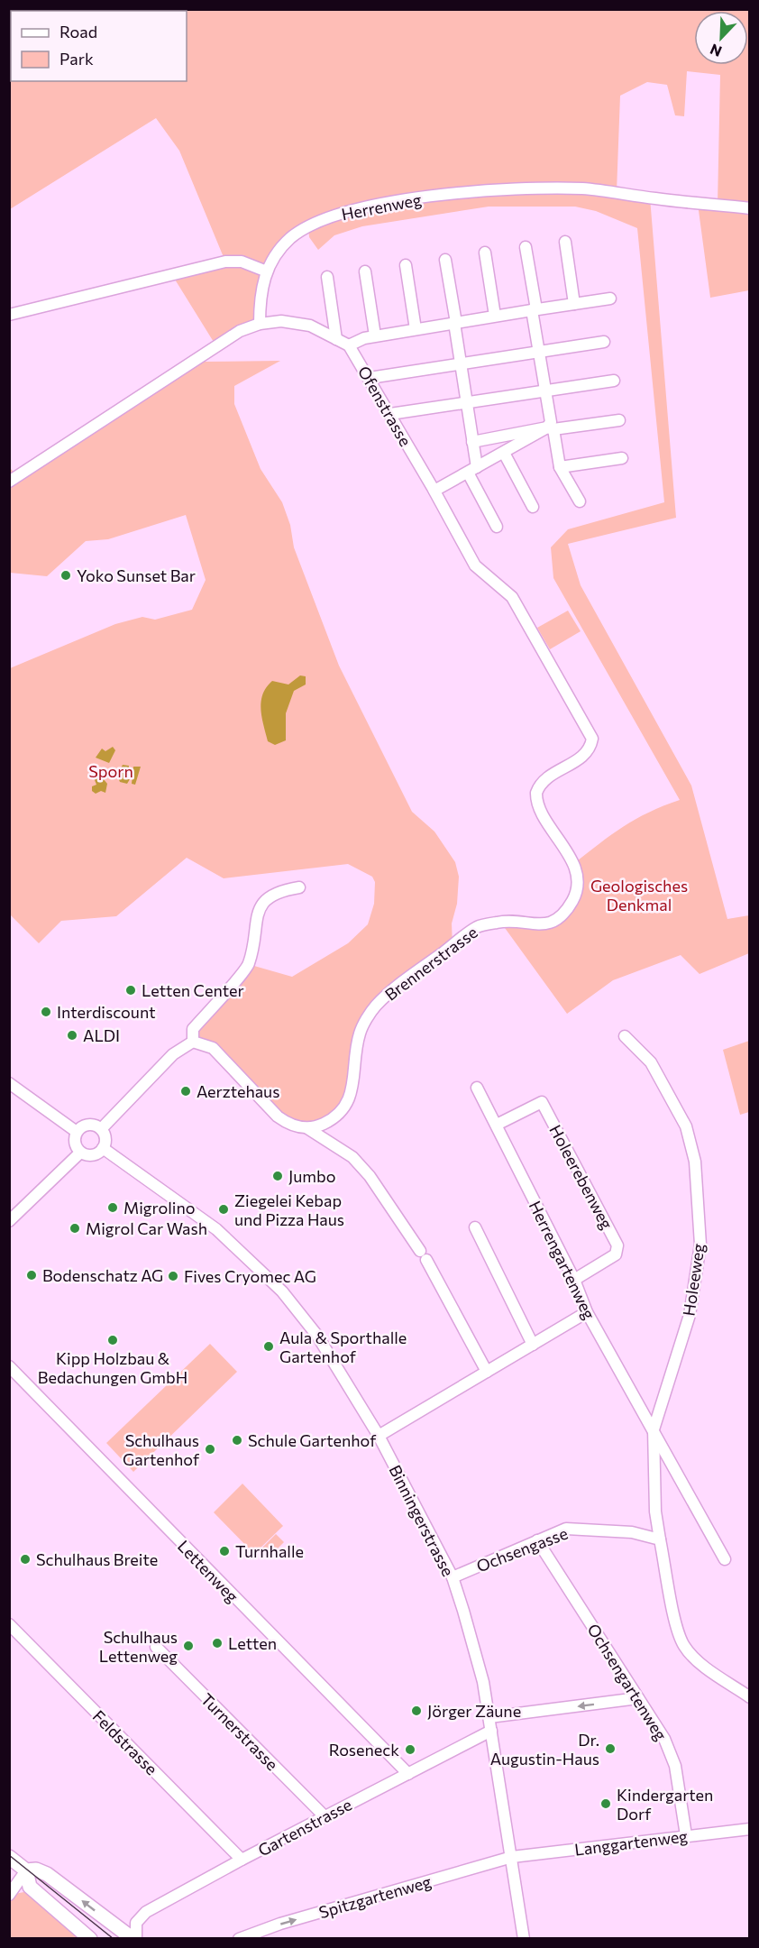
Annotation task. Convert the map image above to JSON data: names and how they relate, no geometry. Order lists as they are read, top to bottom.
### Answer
{
  "streets": {
    "street": [
      "Herrenweg",
      "Ofenstrasse",
      "Brennerstrasse",
      "Holeerebenweg",
      "Herrengartenweg",
      "Holeeweg",
      "Binningerstrasse",
      "Ochsengasse",
      "Lettenweg",
      "Ochsengartenweg",
      "Turnerstrasse",
      "Feldstrasse",
      "Gartenstrasse",
      "Langgartenweg",
      "Spitzgartenweg"
    ]
  },
  "crossings": [
    ["Ofenstrasse", "Brennerstrasse"],
    ["Holeerebenweg", "Herrengartenweg"],
    ["Herrengartenweg", "Holeeweg"],
    ["Holeeweg", "Ochsengasse"],
    ["Binningerstrasse", "Ochsengasse"],
    ["Binningerstrasse", "Gartenstrasse"],
    ["Binningerstrasse", "Langgartenweg"],
    ["Binningerstrasse", "Spitzgartenweg"],
    ["Ochsengasse", "Ochsengartenweg"],
    ["Lettenweg", "Gartenstrasse"],
    ["Ochsengartenweg", "Langgartenweg"],
    ["Turnerstrasse", "Gartenstrasse"],
    ["Feldstrasse", "Gartenstrasse"],
    ["Langgartenweg", "Spitzgartenweg"]
  ],
  "one_way": ["Spitzgartenweg"],
  "parks": ["Sporn", "Geologisches Denkmal"],
  "places": [
    "Yoko Sunset Bar",
    "Letten Center",
    "Interdiscount",
    "ALDI",
    "Aerztehaus",
    "Jumbo",
    "Migrolino",
    "Ziegelei Kebap und Pizza Haus",
    "Migrol Car Wash",
    "Bodenschatz AG",
    "Fives Cryomec AG",
    "Kipp Holzbau & Bedachungen GmbH",
    "Aula & Sporthalle Gartenhof",
    "Schule Gartenhof",
    "Schulhaus Gartenhof",
    "Turnhalle",
    "Schulhaus Breite",
    "Letten",
    "Schulhaus Lettenweg",
    "Jörger Zäune",
    "Dr. Augustin-Haus",
    "Roseneck",
    "Kindergarten Dorf"
  ],
  "legend": ["Road", "Park"],
  "north": "bottom left"
}
